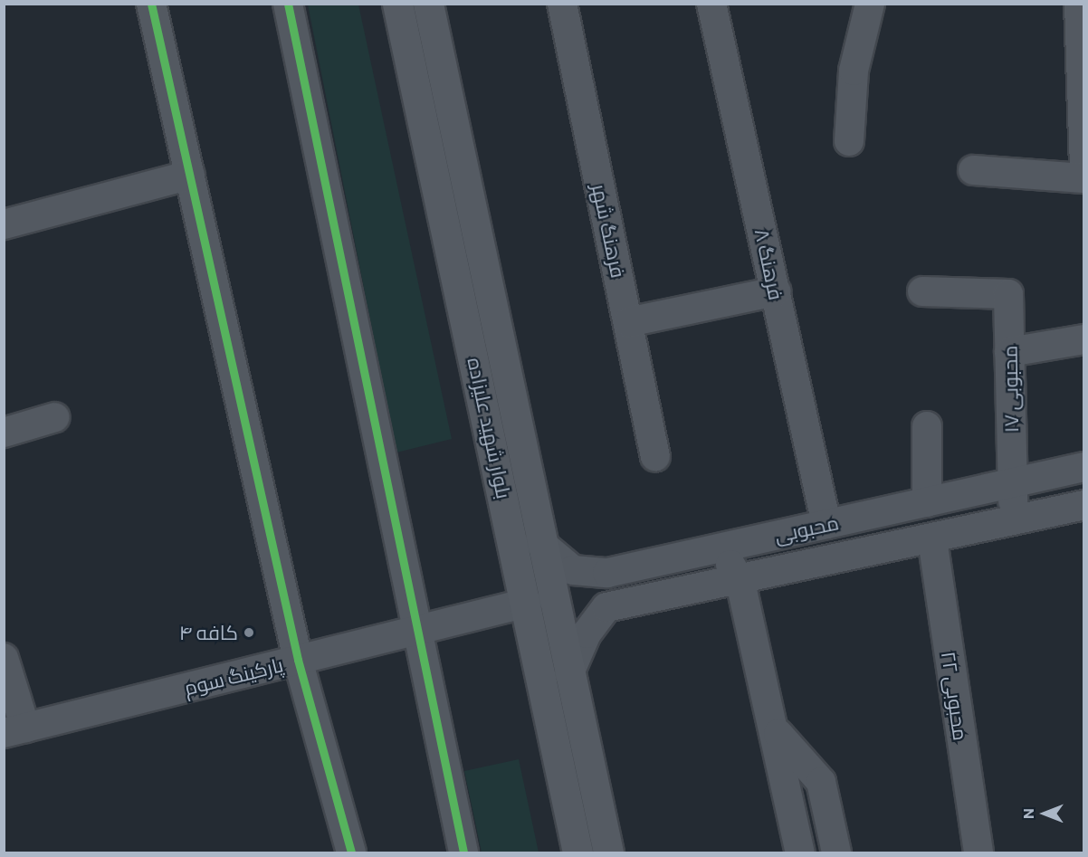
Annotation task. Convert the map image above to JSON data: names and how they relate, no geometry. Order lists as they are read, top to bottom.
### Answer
{
  "streets": {
    "main road": ["بلوار شهید علیزاده"],
    "street": [
      "فرهنگ شهر",
      "فرهنگ ۸",
      "محبوبی ۱۷",
      "محبوبی",
      "پارکینگ سوم",
      "محبوبی ۲۲"
    ]
  },
  "crossings": [
    ["فرهنگ ۸", "محبوبی"],
    ["محبوبی ۱۷", "محبوبی"],
    ["بلوار شهید علیزاده", "محبوبی"],
    ["بلوار شهید علیزاده", "پارکینگ سوم"],
    ["محبوبی", "محبوبی ۲۲"]
  ],
  "places": ["کافه ۴"],
  "north": "left"
}
